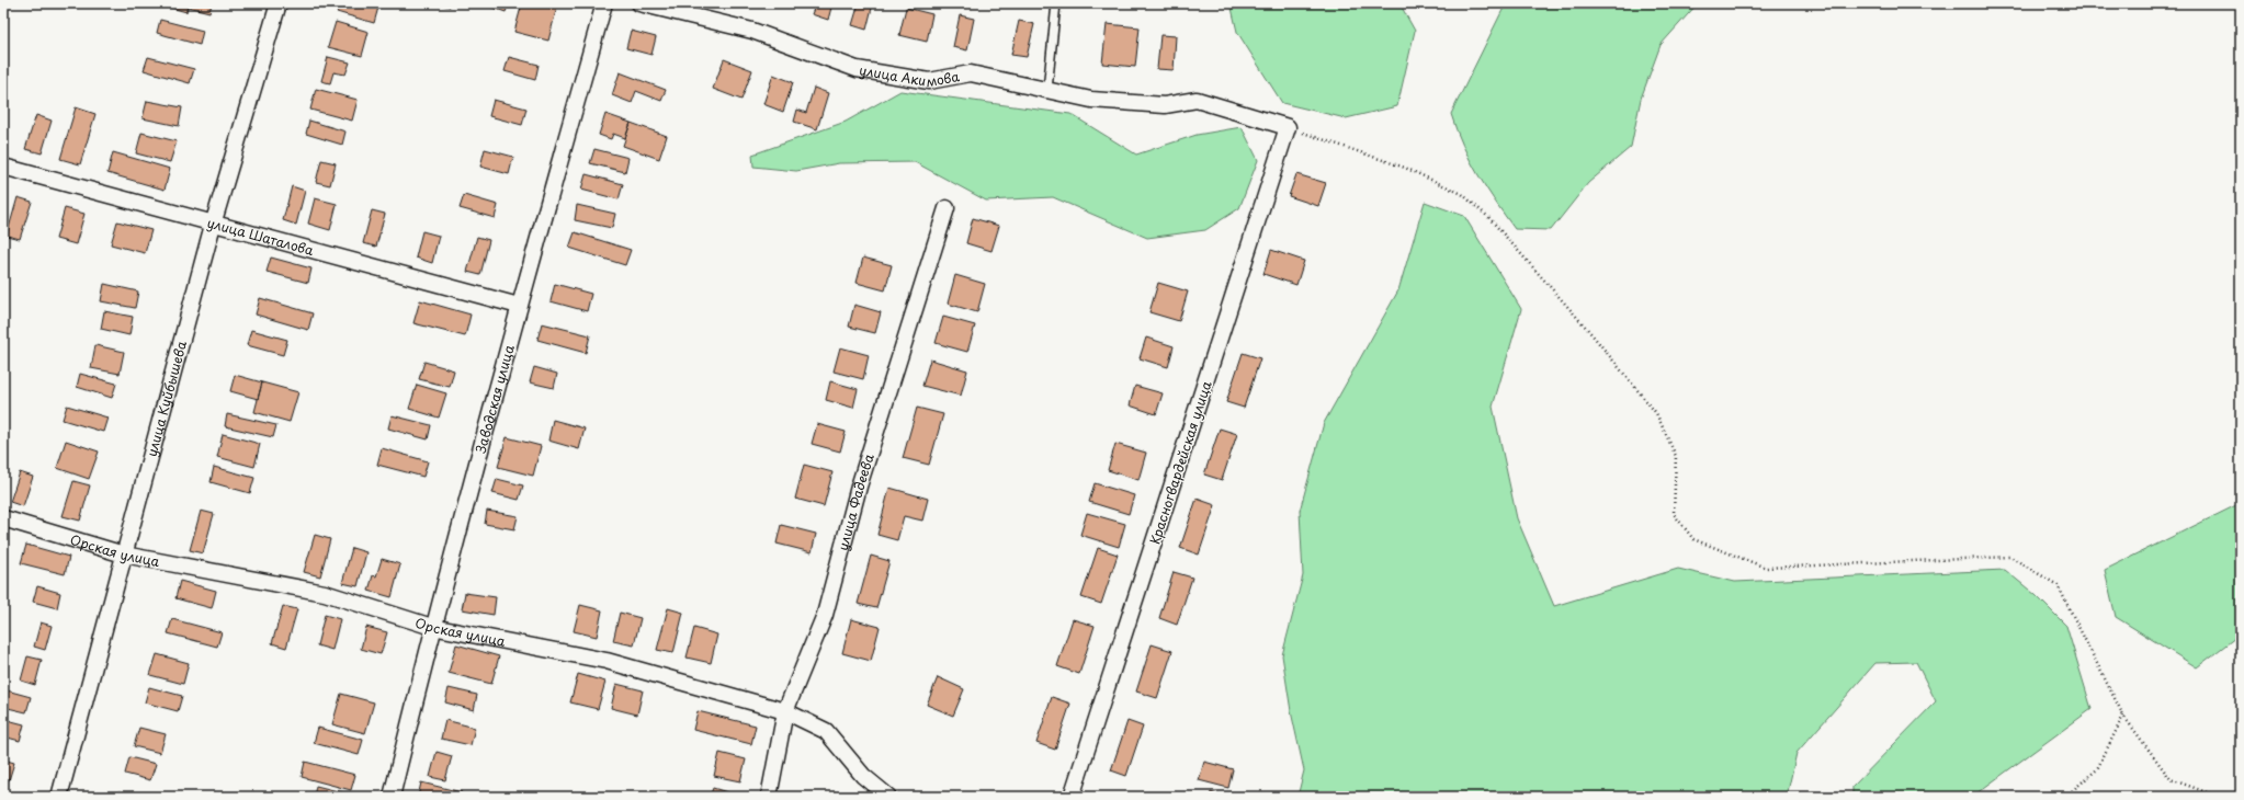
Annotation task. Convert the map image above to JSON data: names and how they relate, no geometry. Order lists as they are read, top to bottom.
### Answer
{
  "streets": {
    "street": [
      "улица Акимова",
      "улица Шаталова",
      "улица Куйбышева",
      "Заводская улица",
      "Красногвардейская улица",
      "улица Фадеева",
      "Орская улица"
    ]
  },
  "crossings": [
    ["улица Акимова", "Красногвардейская улица"],
    ["улица Шаталова", "улица Куйбышева"],
    ["улица Шаталова", "Заводская улица"],
    ["улица Куйбышева", "Орская улица"],
    ["Заводская улица", "Орская улица"],
    ["улица Фадеева", "Орская улица"]
  ]
}
